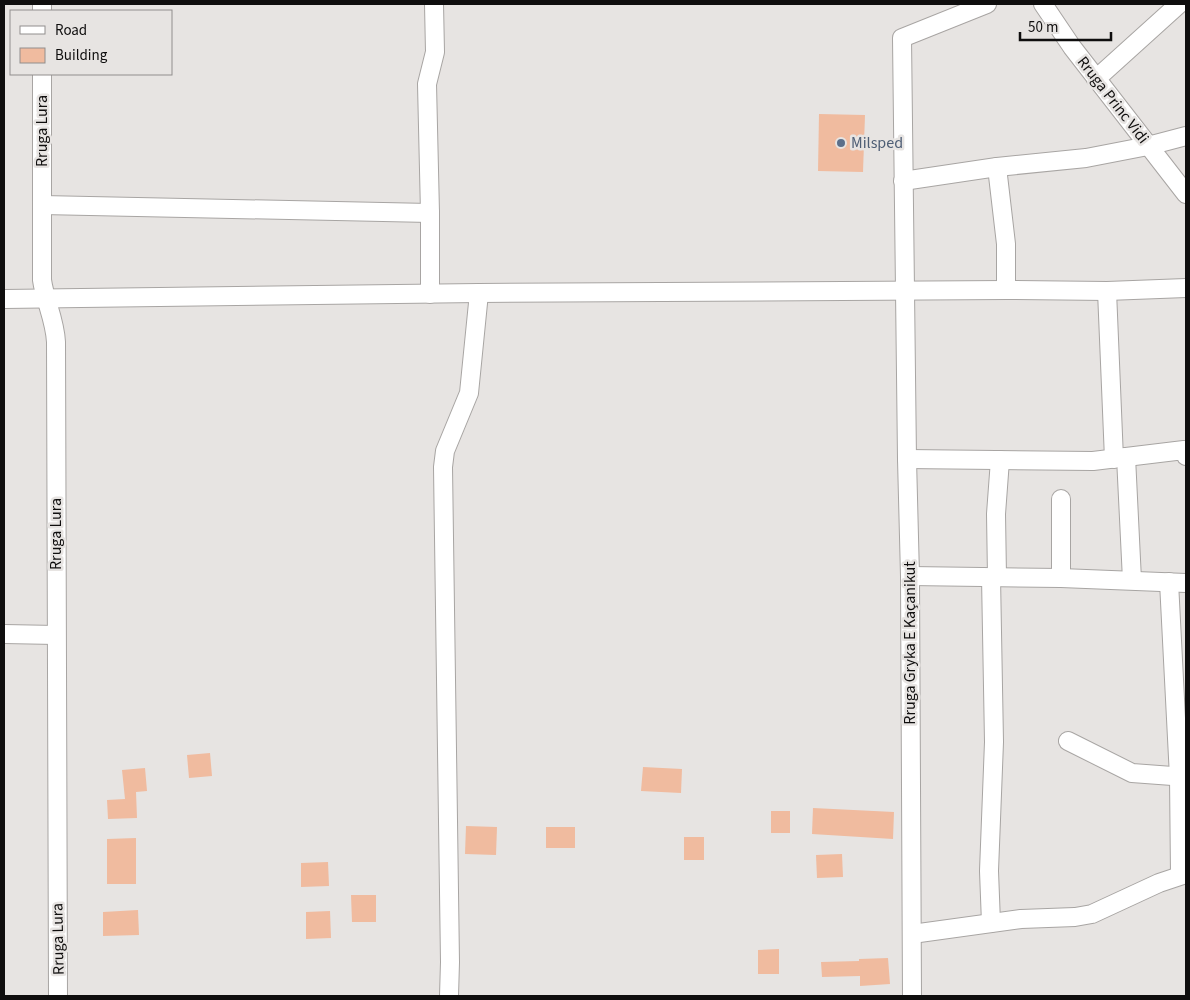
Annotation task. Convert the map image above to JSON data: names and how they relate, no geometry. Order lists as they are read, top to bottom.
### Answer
{
  "streets": {
    "street": ["Rruga Princ Vidi", "Rruga Lura", "Rruga Gryka E Kaçanikut"]
  },
  "places": ["Milsped"],
  "legend": ["Road", "Building"],
  "scale_bar": "50 m"
}
